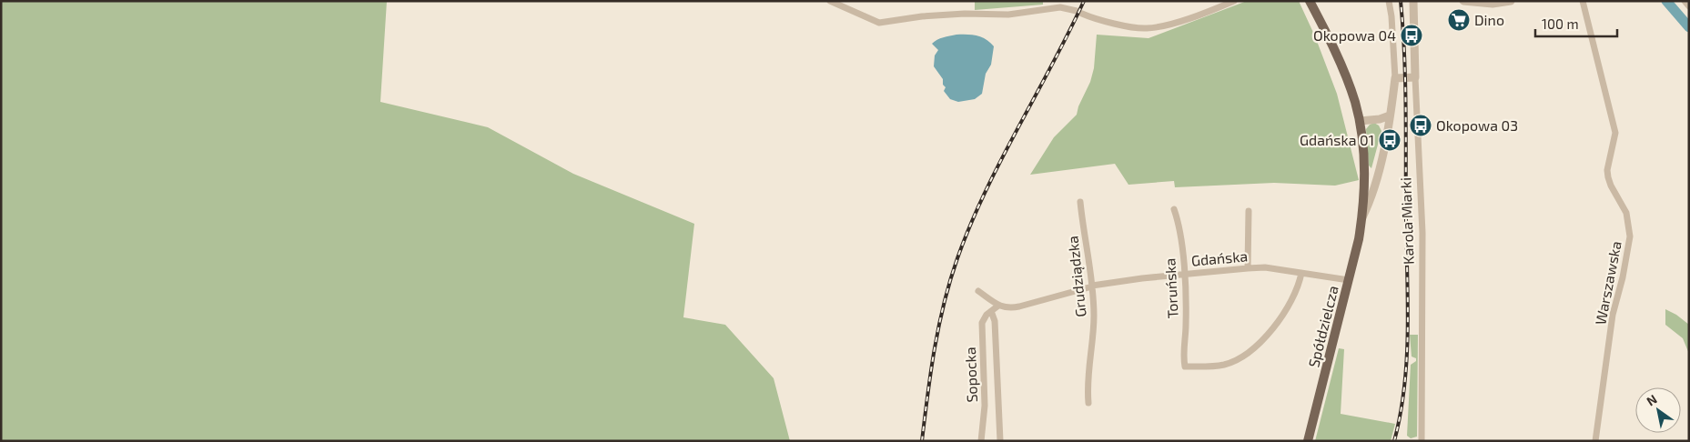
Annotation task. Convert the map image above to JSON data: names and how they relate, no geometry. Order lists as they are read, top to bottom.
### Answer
{
  "streets": {
    "main road": ["Spółdzielcza"],
    "street": [
      "Karola Miarki",
      "Gdańska",
      "Grudziądzka",
      "Warszawska",
      "Toruńska",
      "Sopocka"
    ]
  },
  "crossings": [
    ["Gdańska", "Grudziądzka"],
    ["Gdańska", "Toruńska"],
    ["Gdańska", "Spółdzielcza"],
    ["Gdańska", "Sopocka"]
  ],
  "places": {
    "supermarket": ["Dino"],
    "bus stop": ["Okopowa 04", "Okopowa 03", "Gdańska 01"]
  },
  "scale_bar": "100 m",
  "north": "top left"
}
